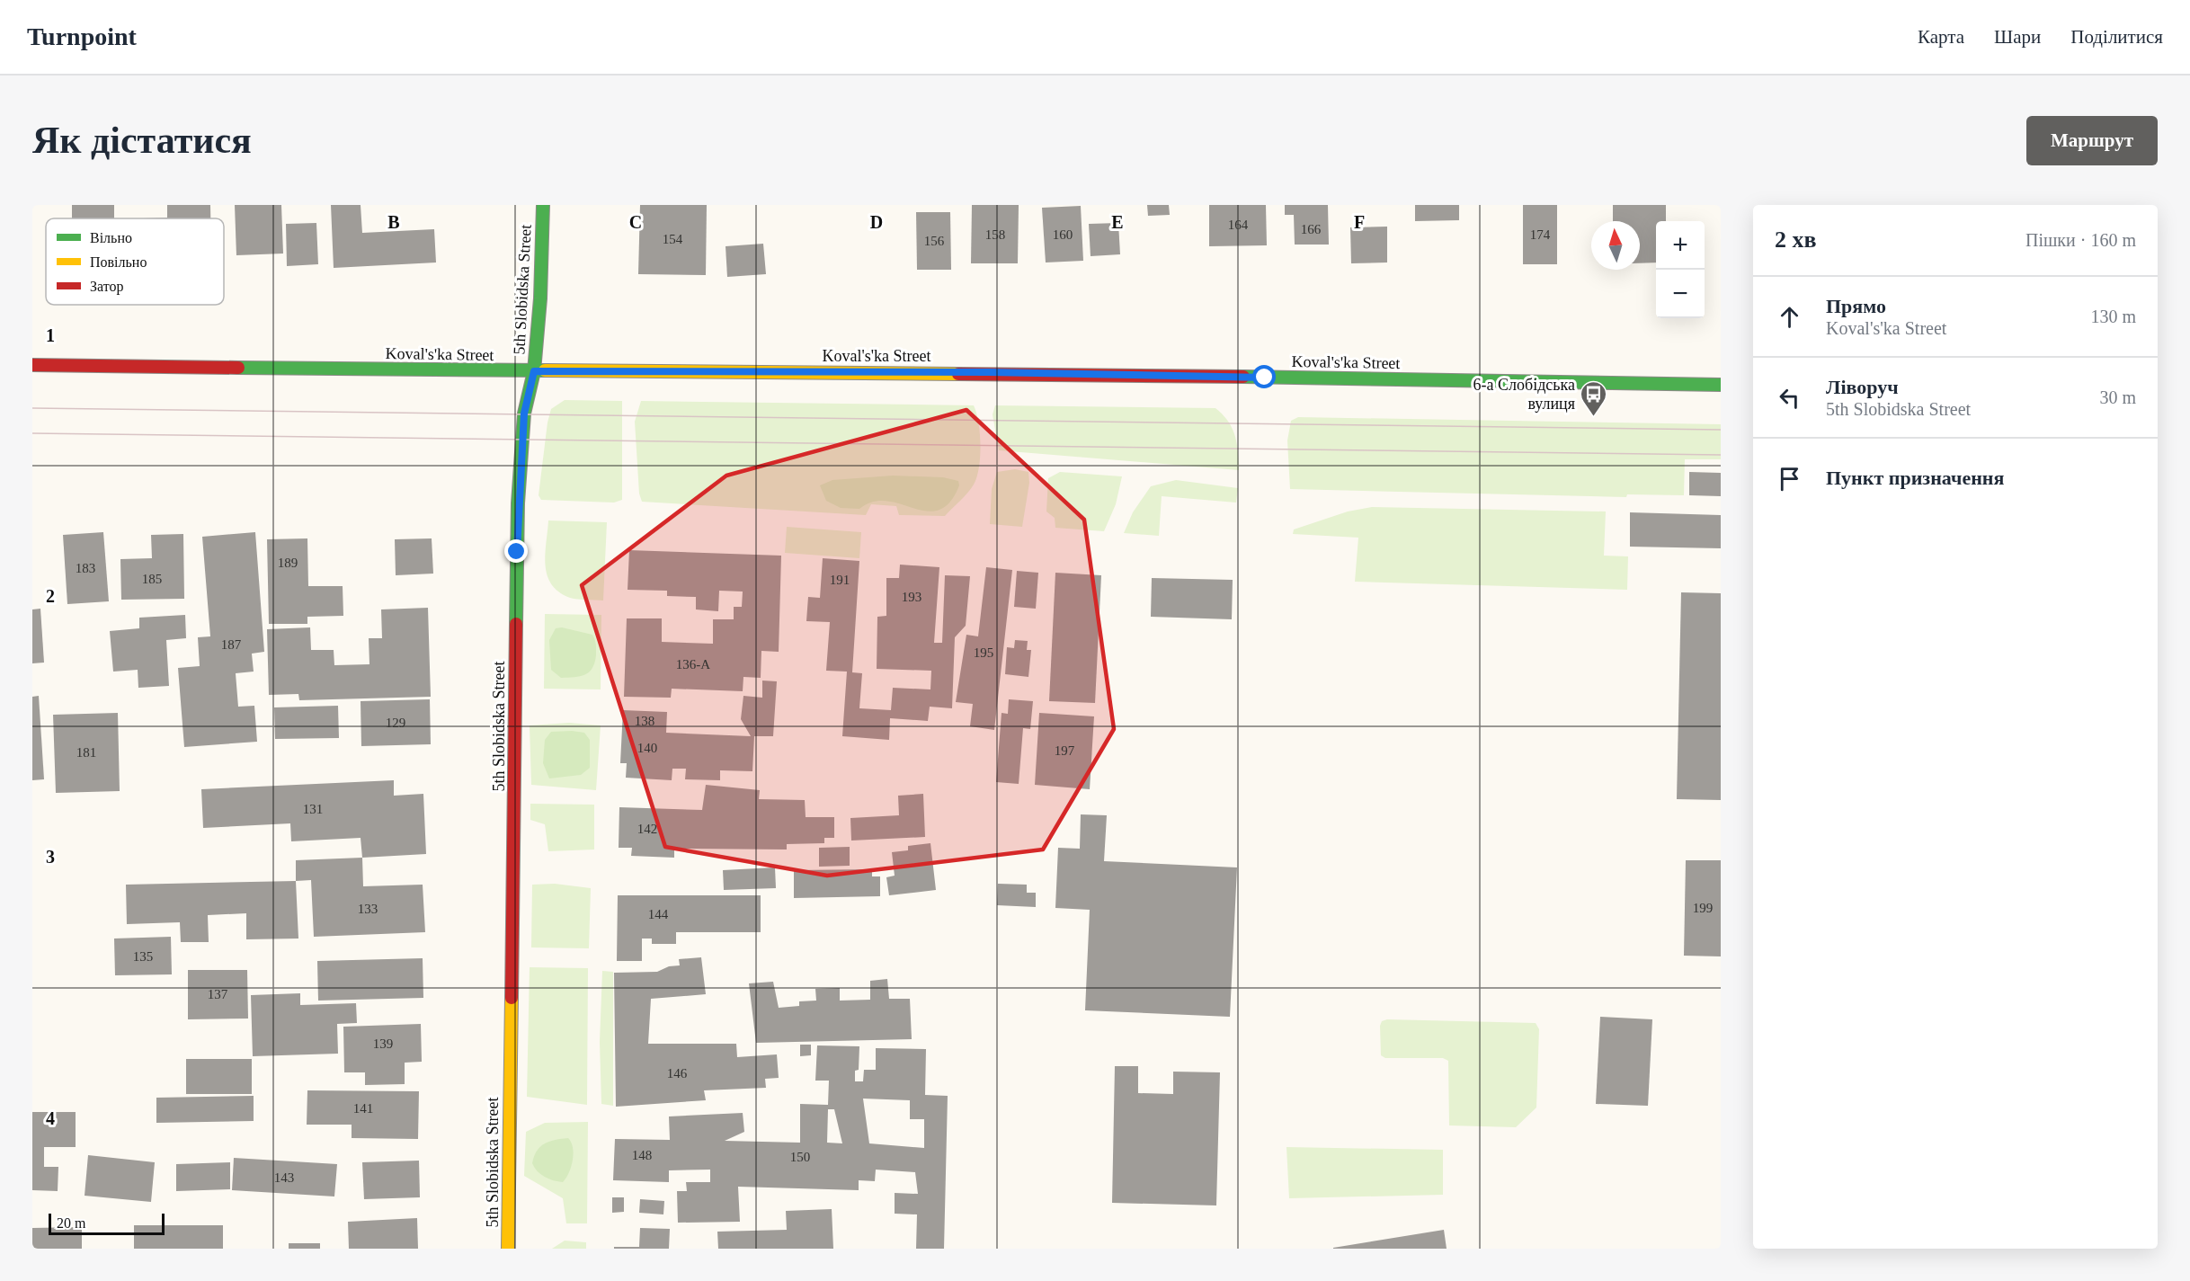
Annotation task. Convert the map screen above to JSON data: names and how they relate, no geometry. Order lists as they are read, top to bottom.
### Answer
{
  "streets": {
    "street": ["5th Slobidska Street", "Koval's'ka Street"]
  },
  "crossings": [
    ["5th Slobidska Street", "Koval's'ka Street"]
  ],
  "places": {
    "bus stop": ["6-а Слобідська вулиця"]
  },
  "house_numbers": [
    "164",
    "166",
    "158",
    "160",
    "174",
    "154",
    "156",
    "189",
    "183",
    "185",
    "191",
    "193",
    "187",
    "195",
    "136-А",
    "138",
    "129",
    "140",
    "197",
    "181",
    "131",
    "142",
    "199",
    "133",
    "144",
    "135",
    "137",
    "139",
    "146",
    "141",
    "148",
    "150",
    "143"
  ],
  "legend": ["Вільно", "Повільно", "Затор"],
  "scale_bar": "20 m",
  "north": "top",
  "page": {
    "header": "Turnpoint",
    "nav": ["Карта", "Шари", "Поділитися"],
    "buttons": "Маршрут",
    "title": "Як дістатися",
    "heading": ["2 хв", "Пішки · 160 m"],
    "map_buttons": ["+", "−"],
    "list": [
      ["Прямо", "Koval's'ka Street", "130 m"],
      ["Ліворуч", "5th Slobidska Street", "30 m"],
      "Пункт призначення"
    ],
    "scale": "20 m"
  },
  "grid": {
    "columns": [
      "B",
      "C",
      "D",
      "E",
      "F"
    ],
    "rows": [
      "1",
      "2",
      "3",
      "4"
    ]
  }
}
